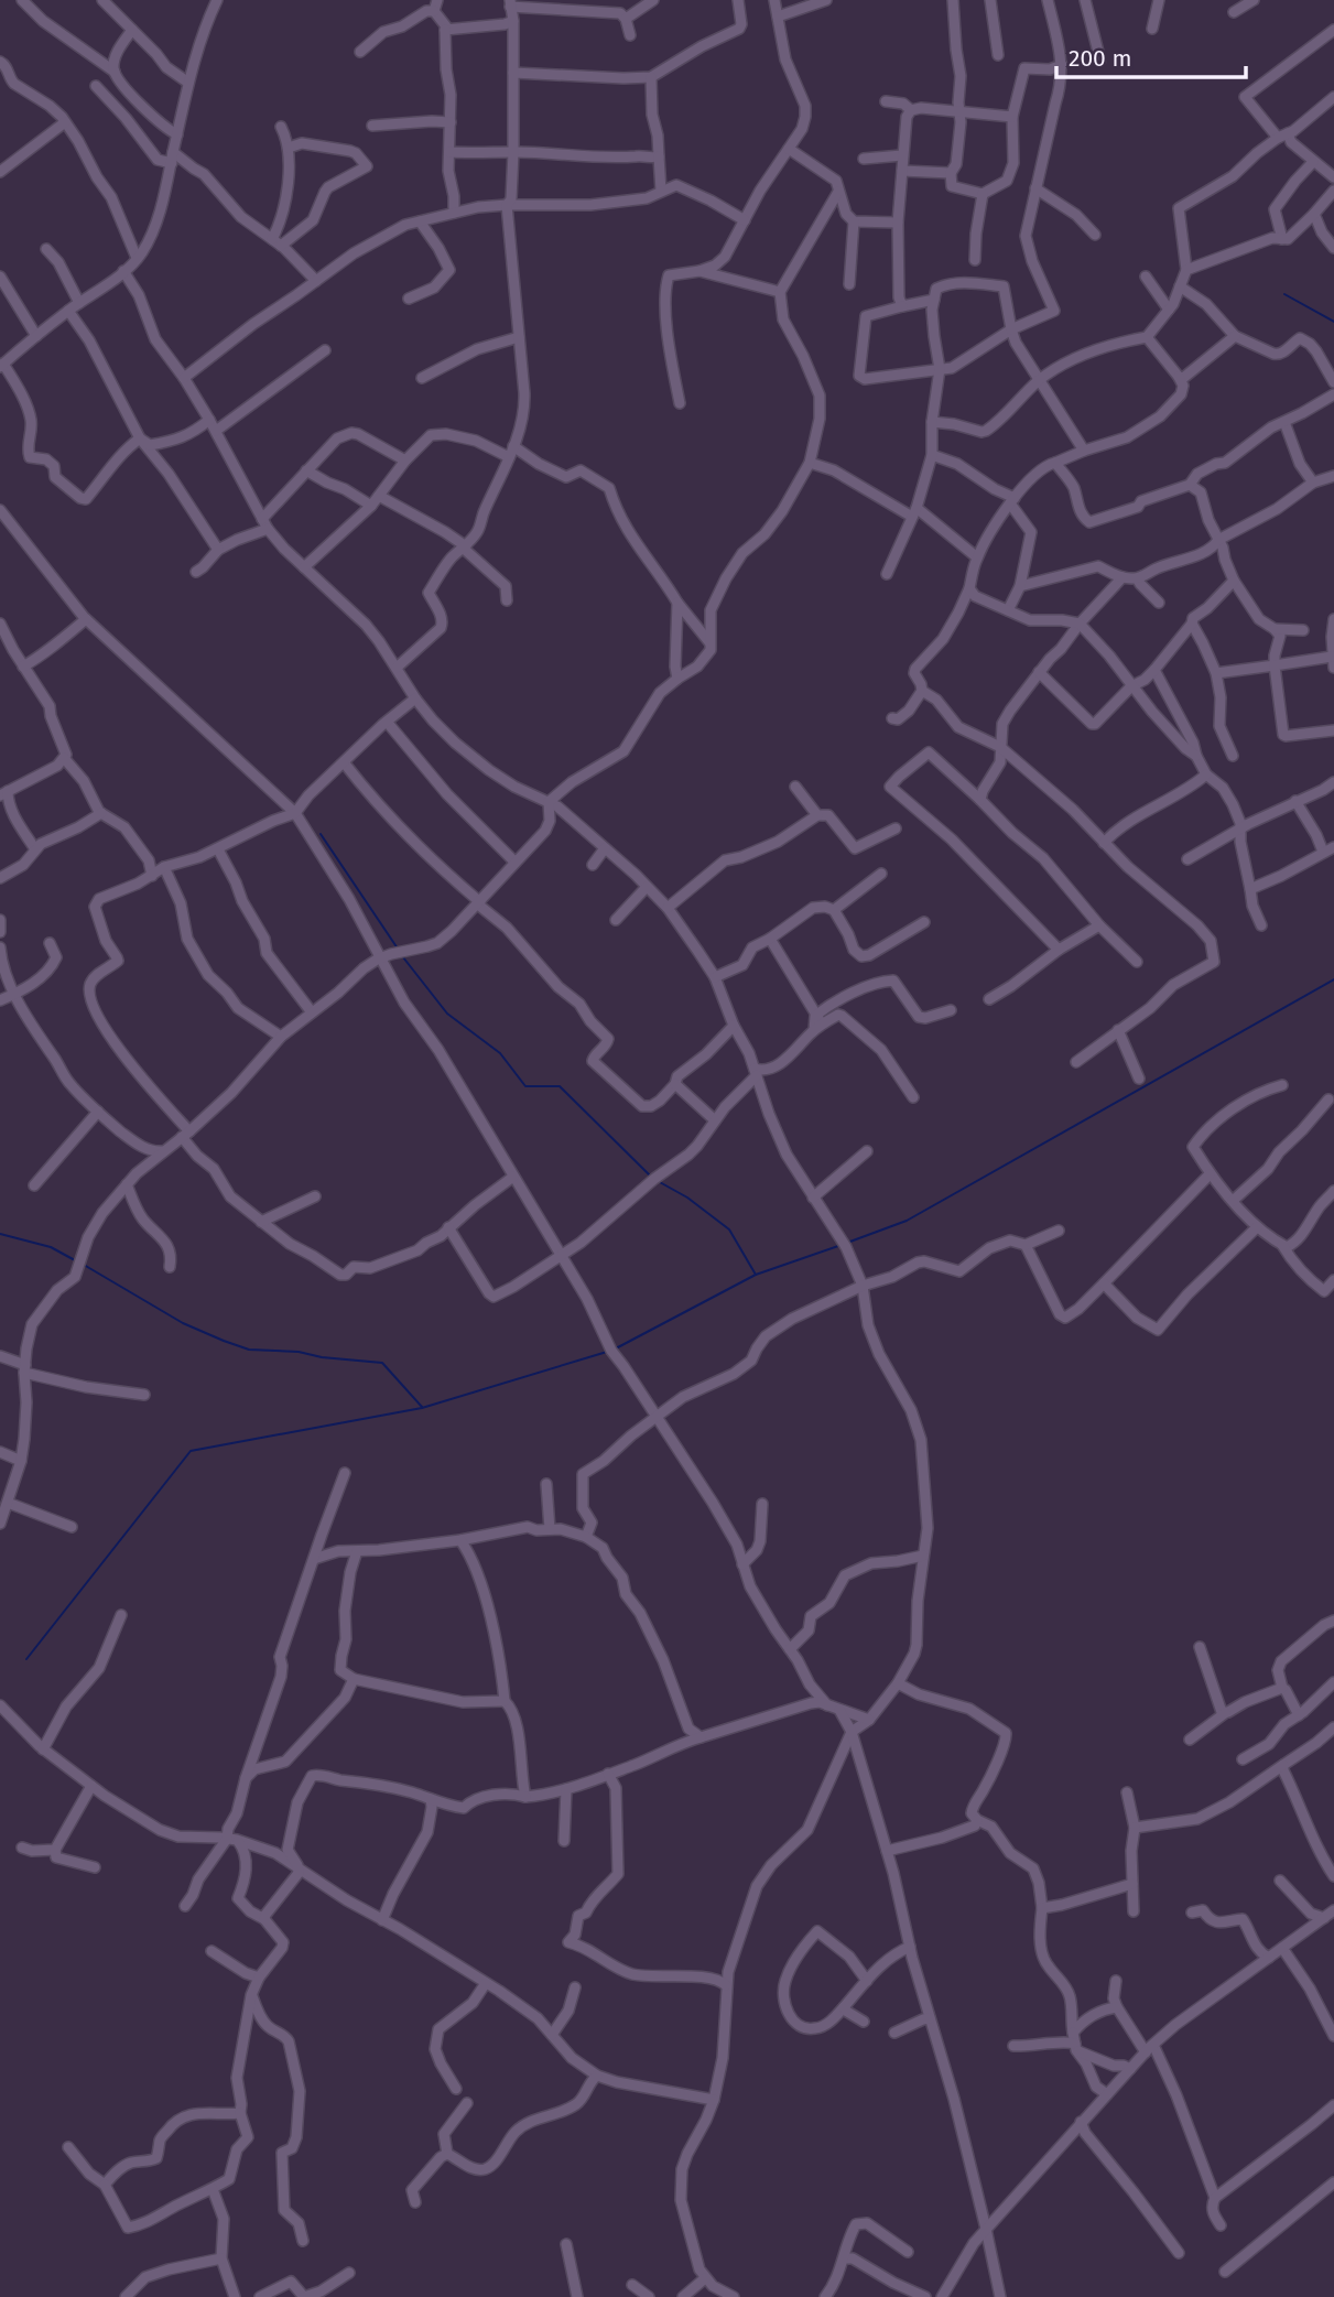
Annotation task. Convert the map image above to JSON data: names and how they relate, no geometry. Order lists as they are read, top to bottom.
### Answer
{
  "scale_bar": "200 m"
}
